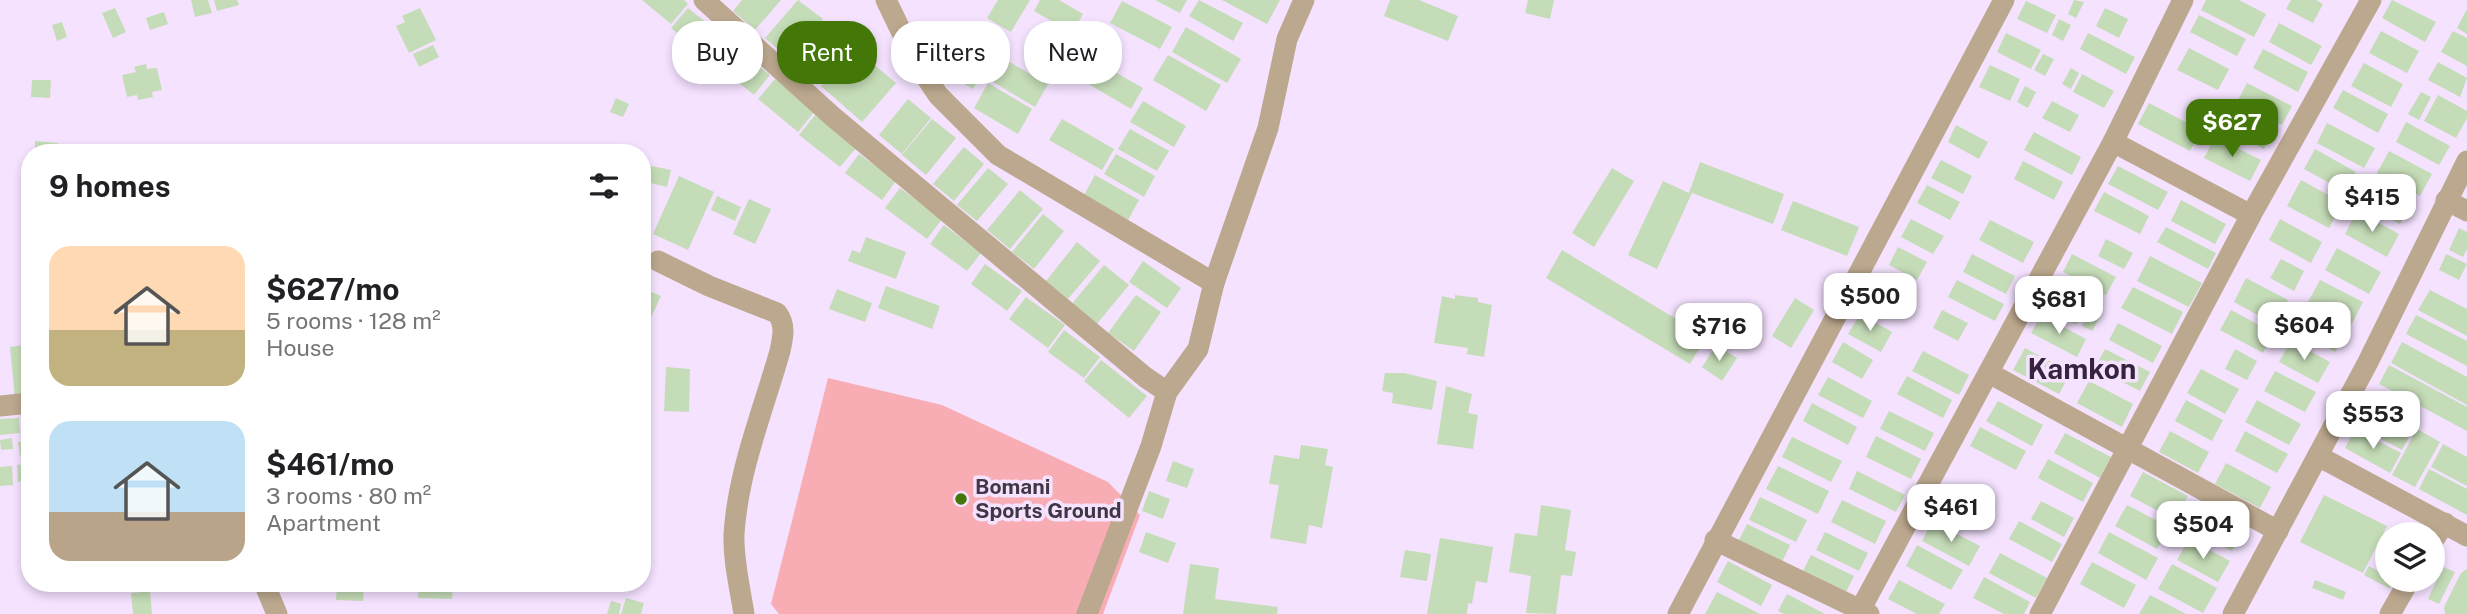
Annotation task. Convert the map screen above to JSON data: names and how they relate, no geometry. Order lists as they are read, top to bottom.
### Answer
{
  "districts": ["Kamkon"],
  "places": ["Bomani Sports Ground"],
  "page": {
    "chip": [
      "Buy",
      "Rent",
      "Filters",
      "New"
    ],
    "price": [
      "$627",
      "$415",
      "$500",
      "$681",
      "$604",
      "$716",
      "$553",
      "$461",
      "$504"
    ],
    "heading": "9 homes",
    "list": [
      {
        "name": "$627/mo",
        "note": "5 rooms · 128 m² · House"
      },
      {
        "name": "$461/mo",
        "note": "3 rooms · 80 m² · Apartment"
      }
    ]
  }
}
